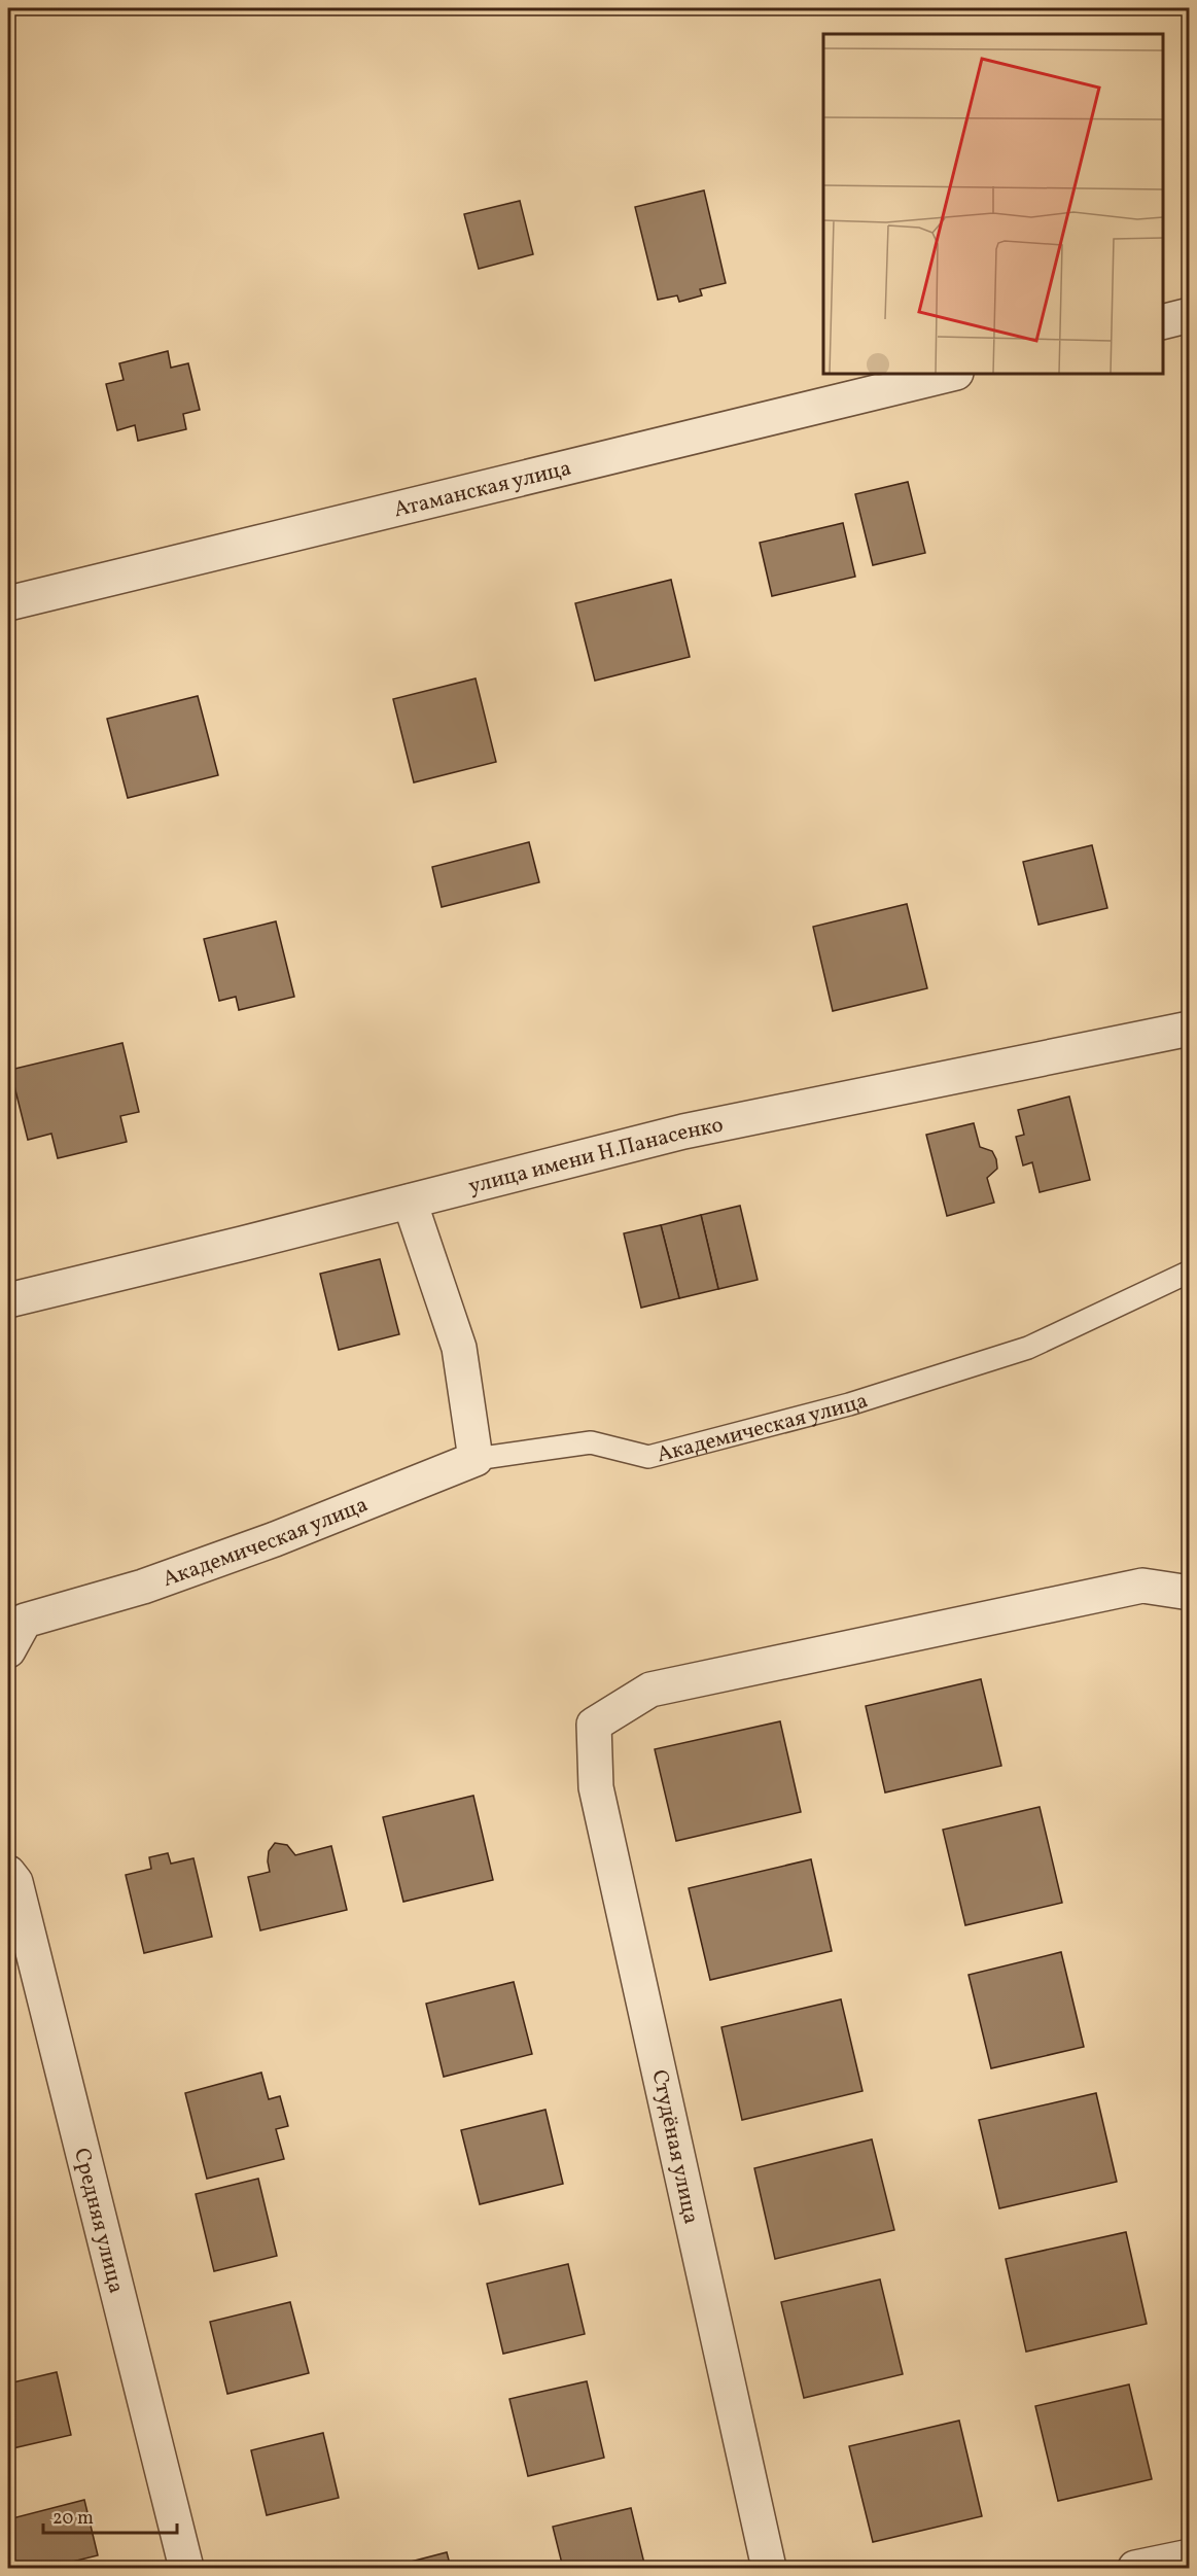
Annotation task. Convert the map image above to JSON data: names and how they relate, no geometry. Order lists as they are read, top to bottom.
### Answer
{
  "streets": {
    "street": [
      "Атаманская улица",
      "улица имени Н.Панасенко",
      "Академическая улица",
      "Студёная улица",
      "Средняя улица"
    ]
  },
  "scale_bar": "20 m"
}
